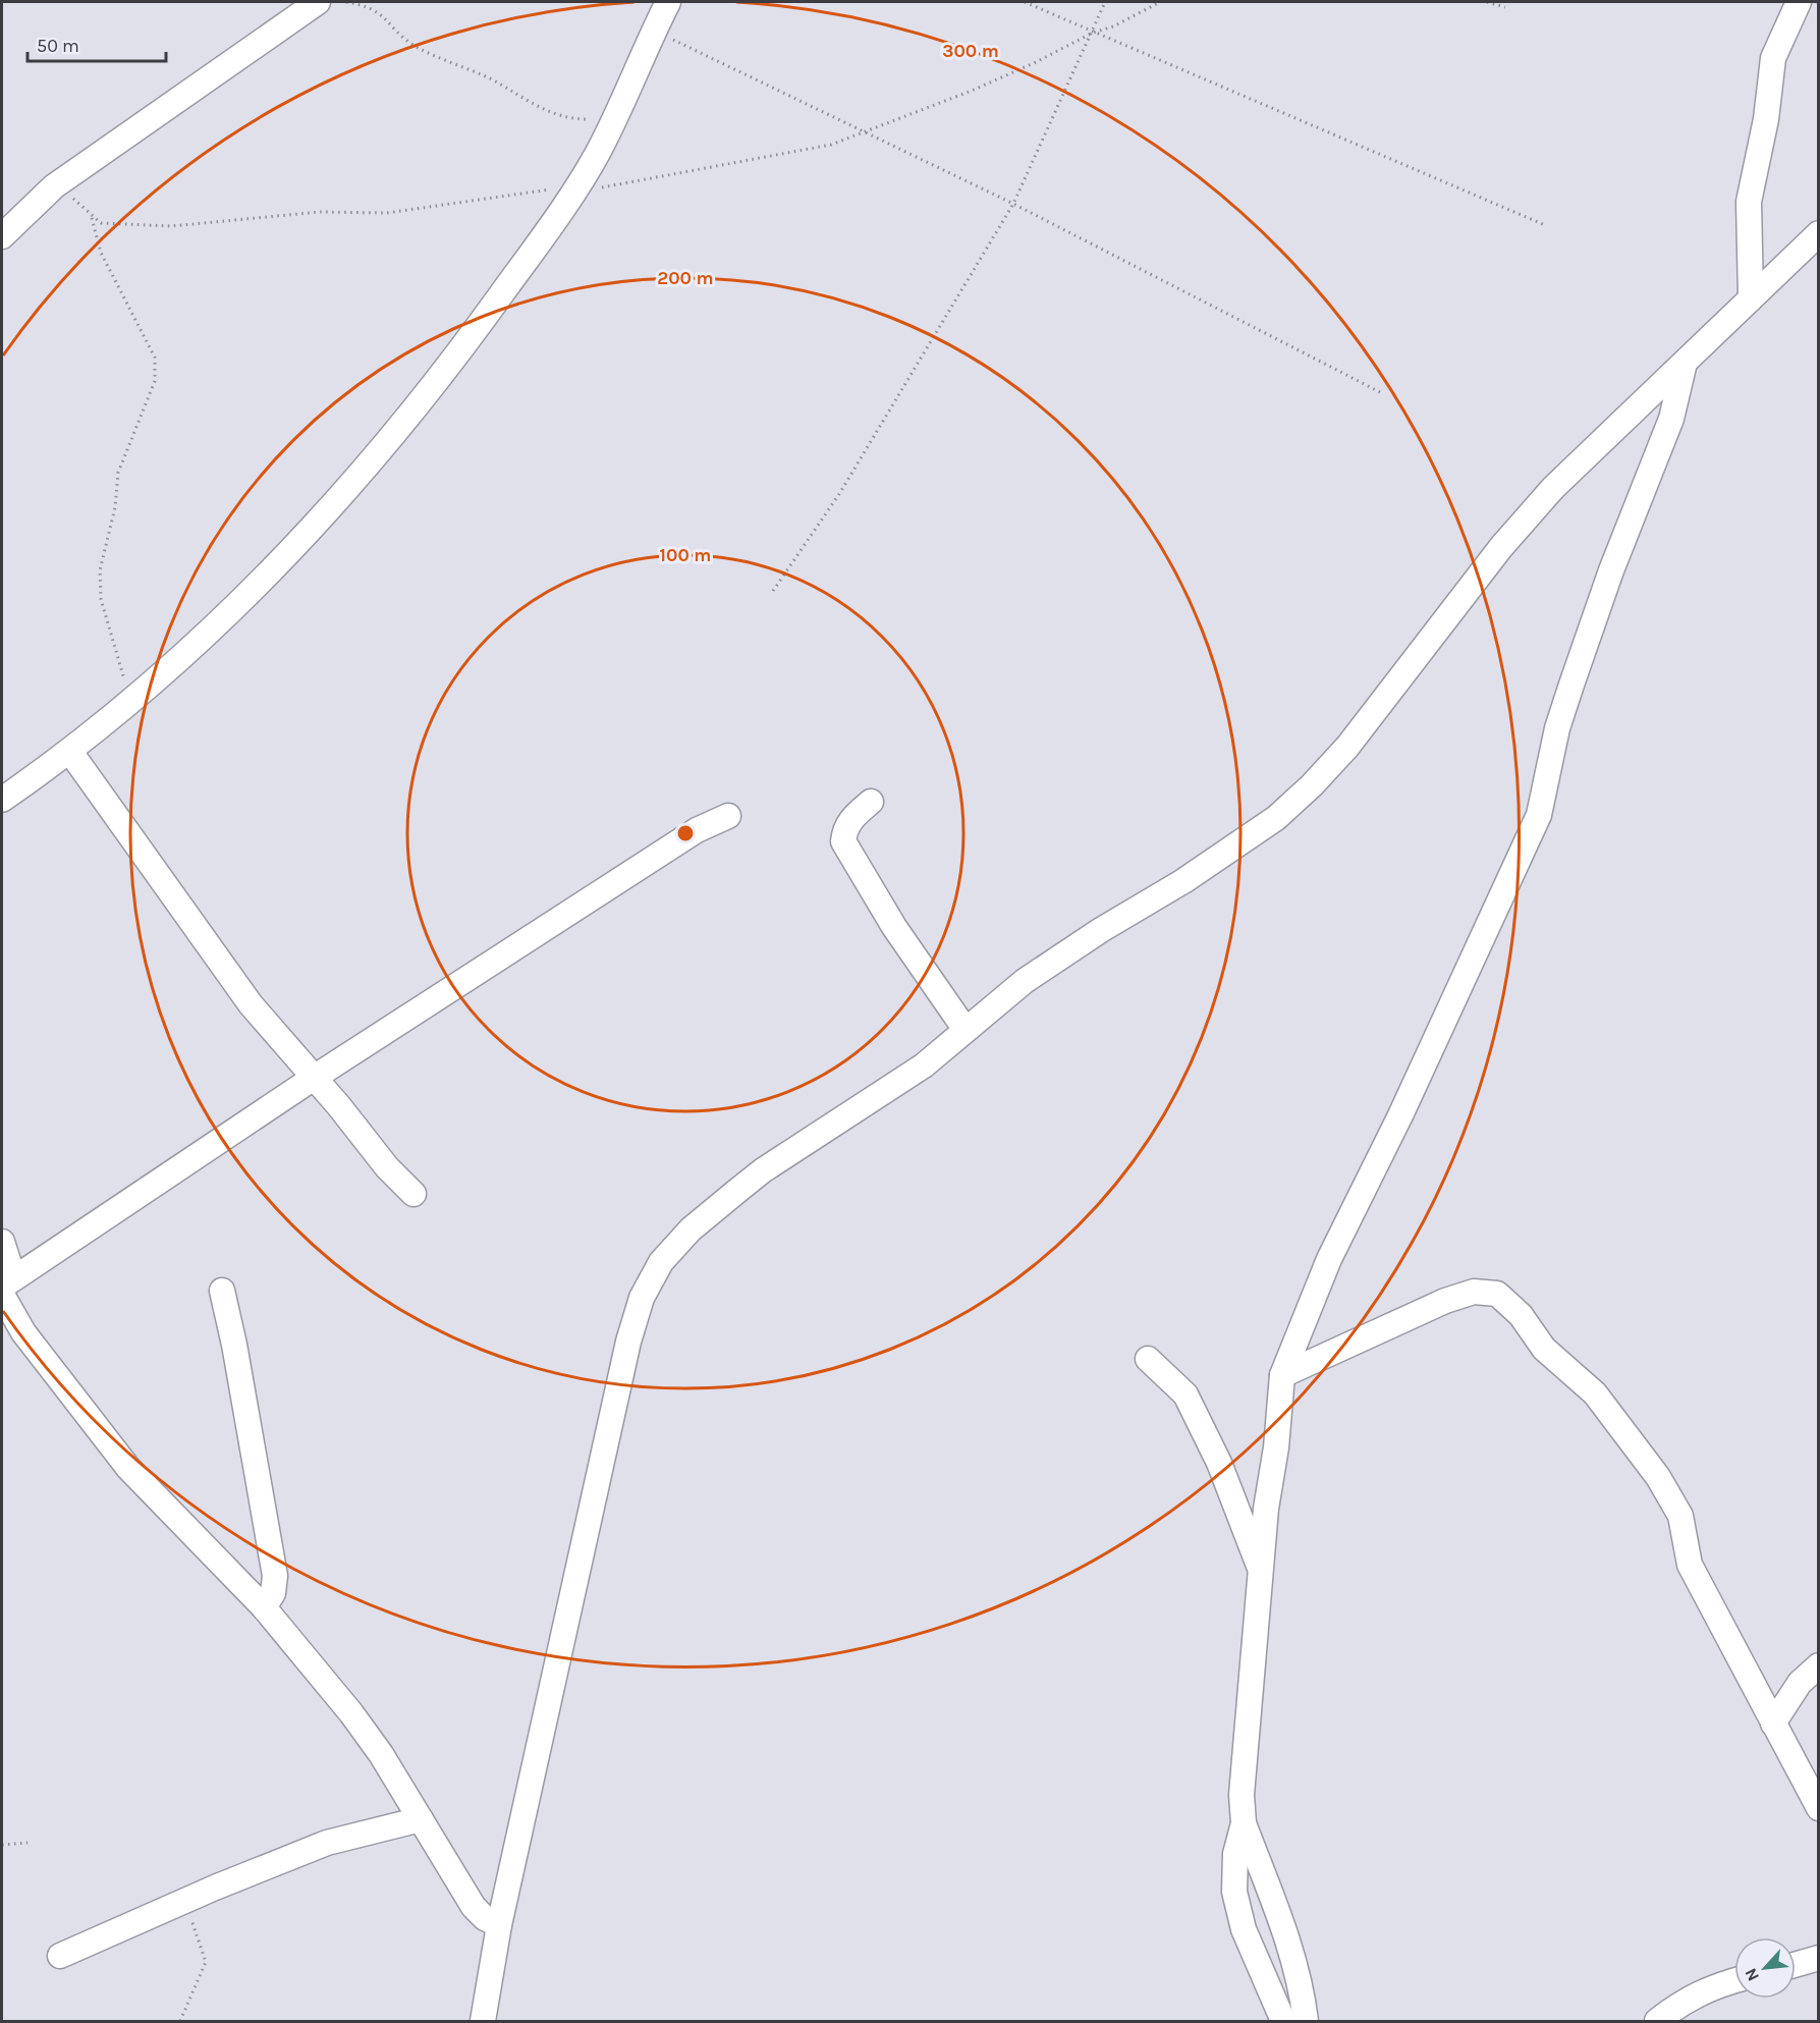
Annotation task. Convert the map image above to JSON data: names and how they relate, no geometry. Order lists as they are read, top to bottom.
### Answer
{
  "scale_bar": "50 m",
  "north": "bottom left",
  "rings": ["300 m", "200 m", "100 m"]
}
